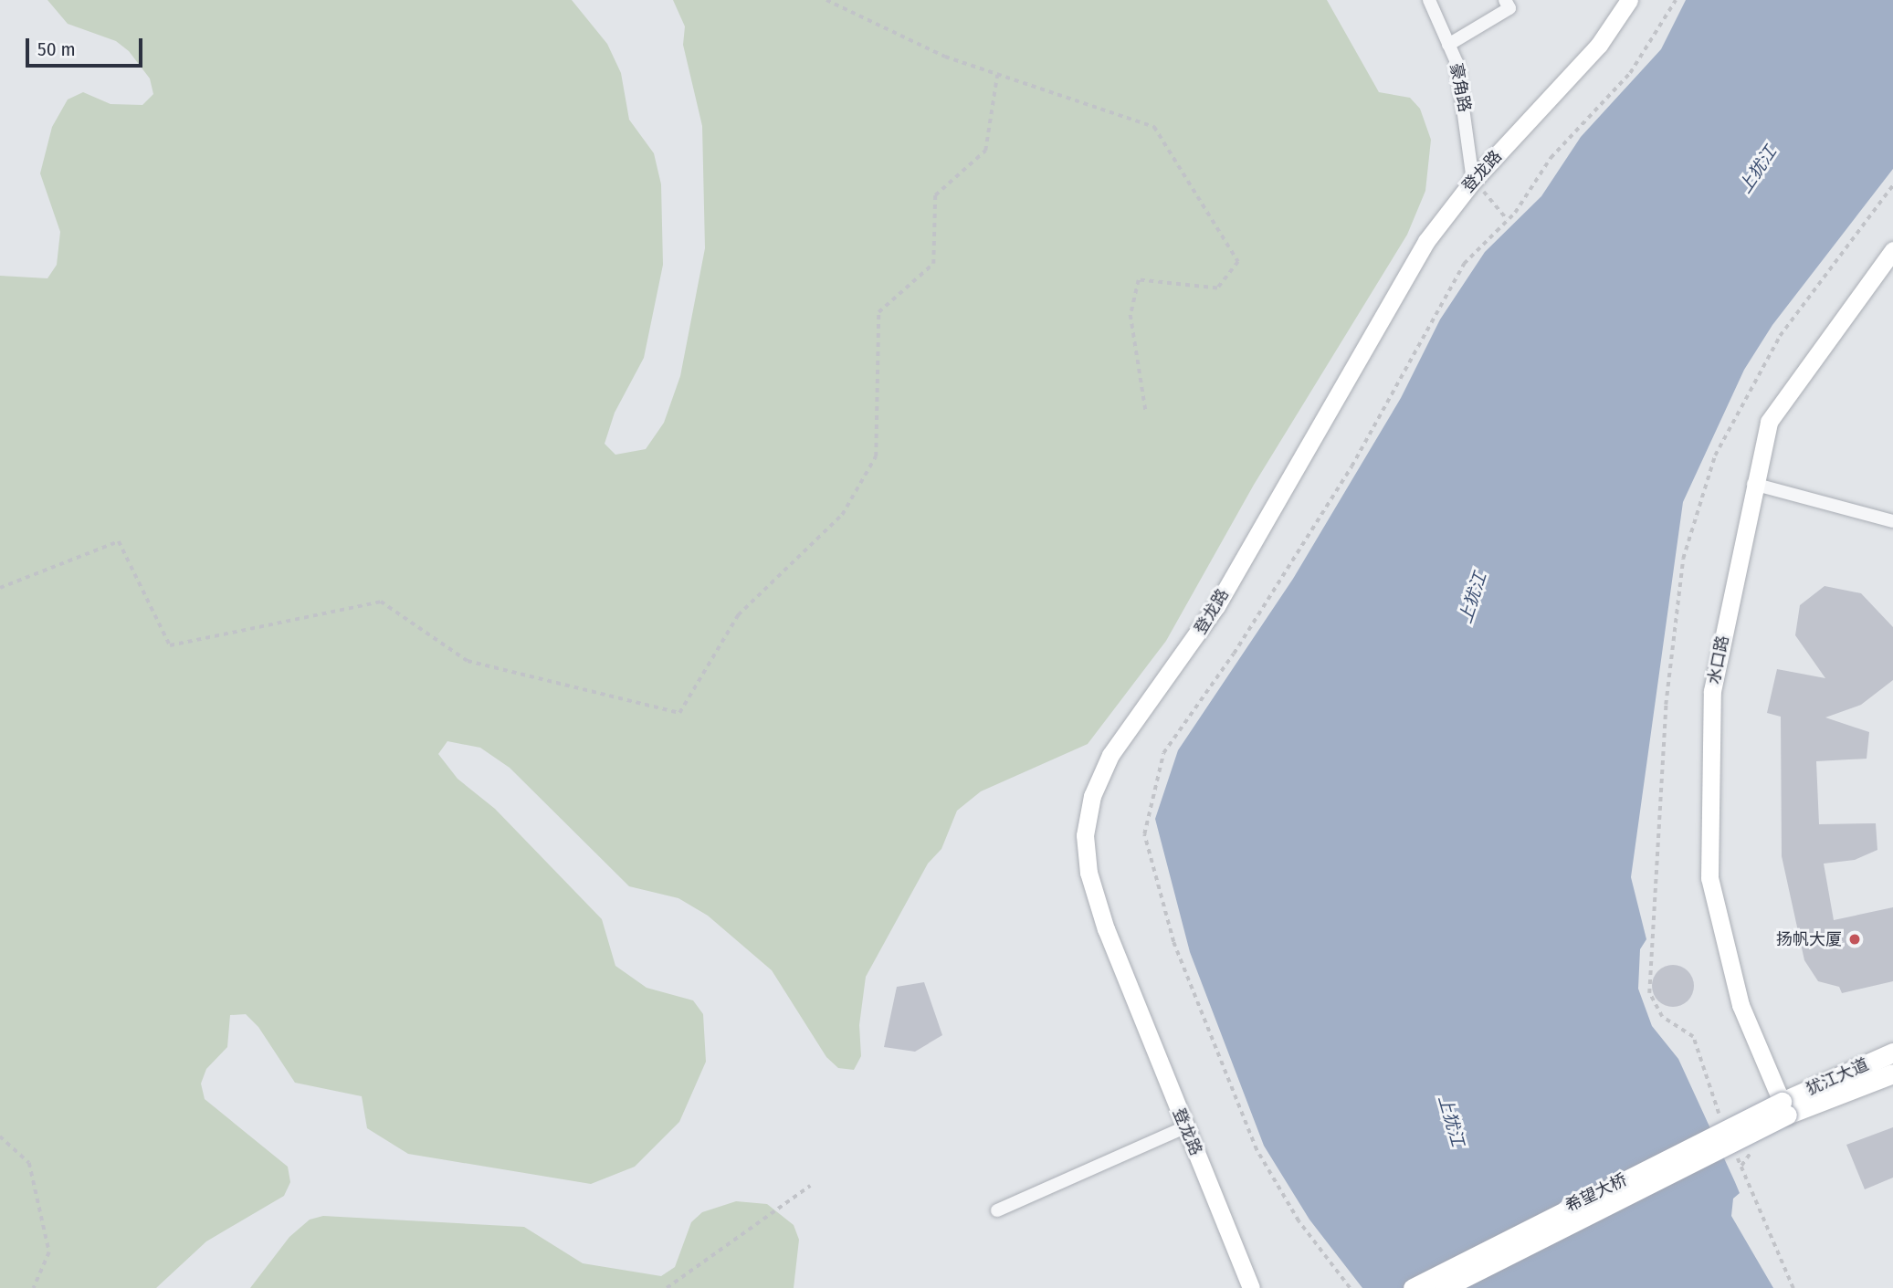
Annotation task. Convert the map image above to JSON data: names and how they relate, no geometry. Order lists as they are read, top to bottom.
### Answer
{
  "streets": {
    "main road": ["犹江大道", "希望大桥"],
    "street": ["豪角路", "登龙路", "水口路"]
  },
  "crossings": [
    ["豪角路", "登龙路"],
    ["水口路", "犹江大道"],
    ["水口路", "希望大桥"],
    ["犹江大道", "希望大桥"]
  ],
  "water": ["上犹江"],
  "places": ["扬帆大厦"],
  "scale_bar": "50 m"
}
